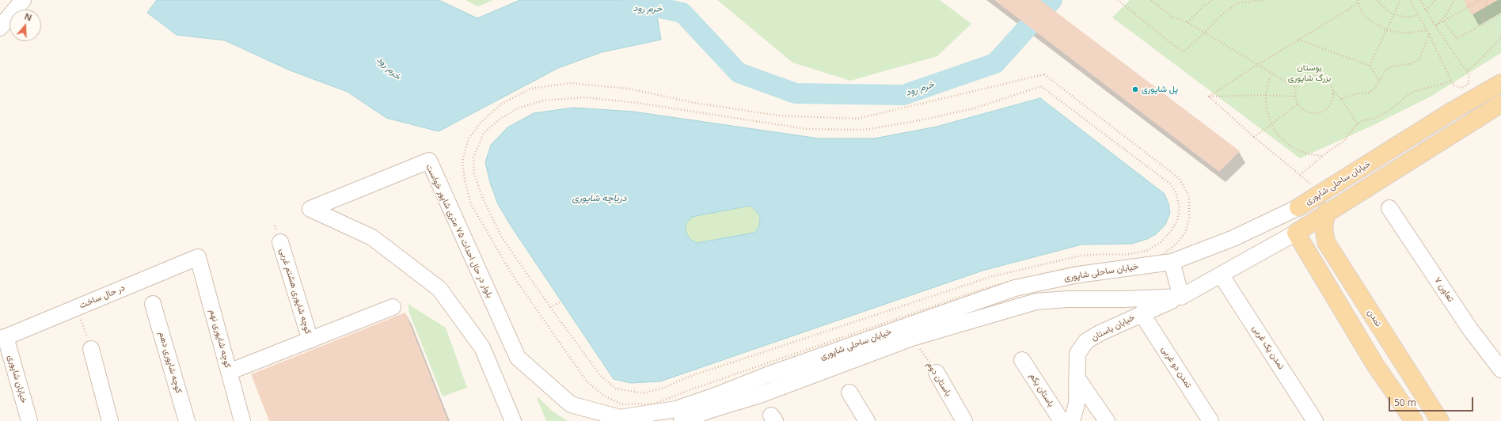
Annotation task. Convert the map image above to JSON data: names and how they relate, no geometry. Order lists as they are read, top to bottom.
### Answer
{
  "streets": {
    "main road": ["خیابان ساحلی شاپوری", "تمدن"],
    "street": [
      "بلوار در حال احداث ۷۵ متری شاپور خواست",
      "تعاون ۷",
      "کوچه شاپوری هشتم غربی",
      "در حال ساخت",
      "خیابان باستان",
      "کوچه شاپوری نهم",
      "تمدن یک غربی",
      "کوچه شاپوری دهم",
      "تمدن دو غربی",
      "خیابان شاپوری",
      "باستان دوم",
      "باستان یکم"
    ]
  },
  "crossings": [
    ["خیابان ساحلی شاپوری", "بلوار در حال احداث ۷۵ متری شاپور خواست"],
    ["خیابان ساحلی شاپوری", "تمدن"],
    ["خیابان ساحلی شاپوری", "خیابان باستان"],
    ["خیابان ساحلی شاپوری", "تمدن یک غربی"],
    ["خیابان ساحلی شاپوری", "باستان دوم"],
    ["در حال ساخت", "کوچه شاپوری نهم"],
    ["در حال ساخت", "خیابان شاپوری"],
    ["خیابان باستان", "تمدن دو غربی"]
  ],
  "water": ["خرم رود", "دریاچه شاپوری"],
  "parks": ["بوستان بزرگ شاپوری"],
  "places": ["پل شاپوری"],
  "scale_bar": "50 m",
  "north": "top"
}
